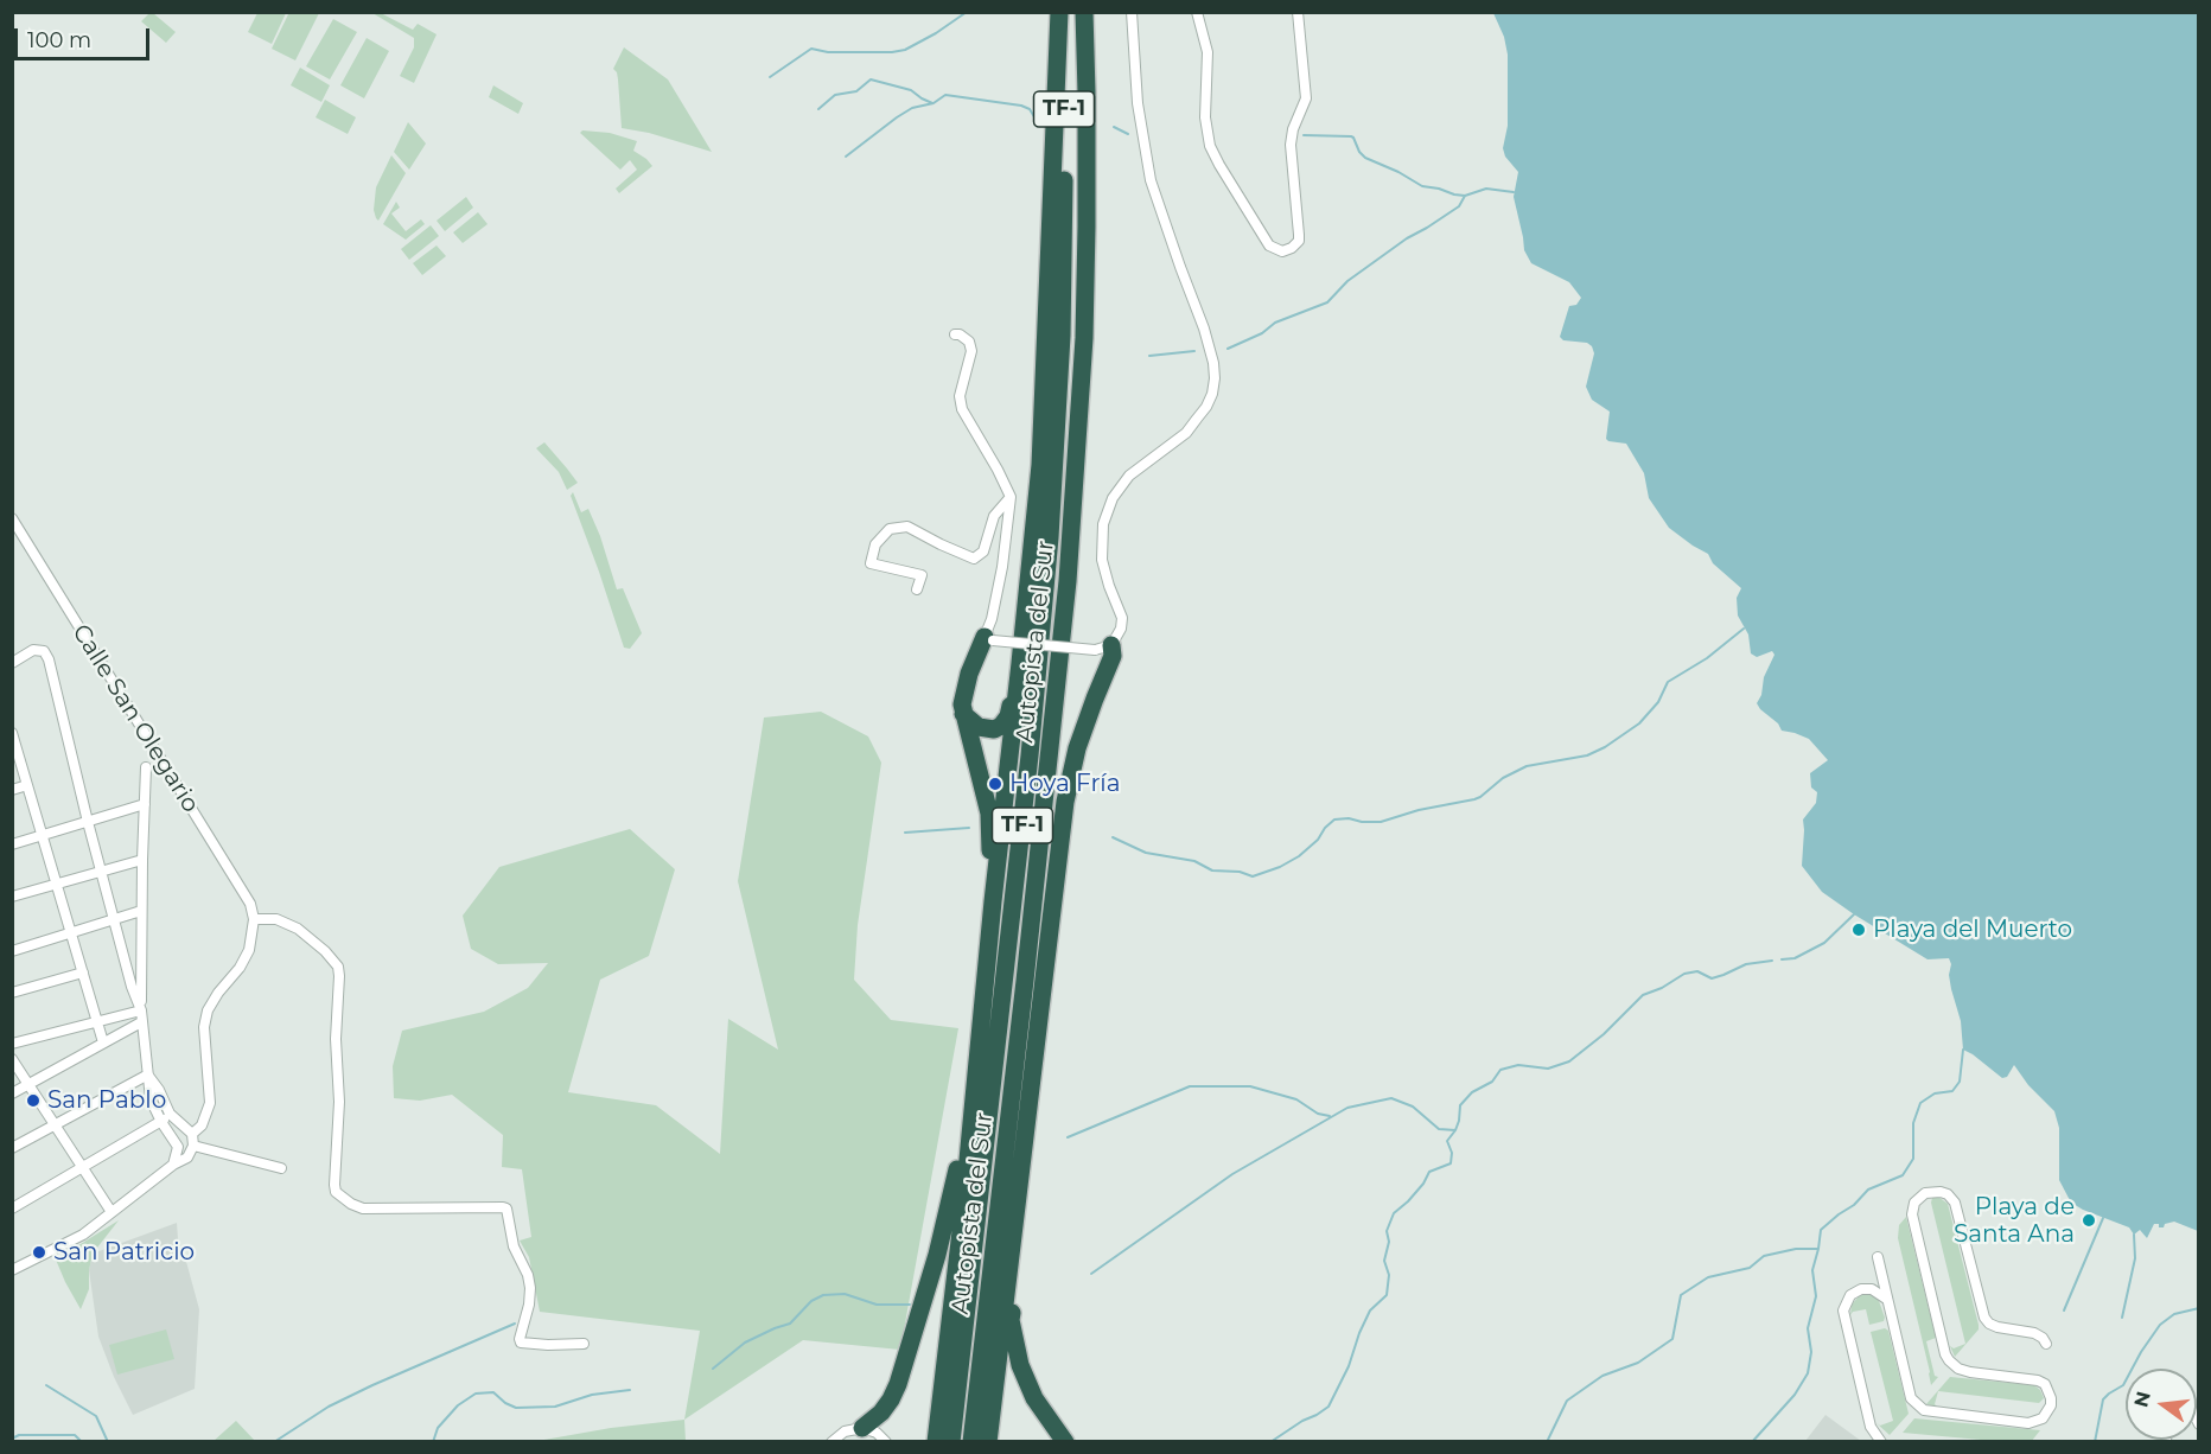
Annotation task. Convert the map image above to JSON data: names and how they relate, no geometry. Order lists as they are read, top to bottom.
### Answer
{
  "streets": {
    "highway": ["TF-1", "Autopista del Sur"],
    "street": ["Calle San Olegario"]
  },
  "places": [
    "Hoya Fría",
    "Playa del Muerto",
    "San Pablo",
    "Playa de Santa Ana",
    "San Patricio"
  ],
  "scale_bar": "100 m",
  "north": "left"
}
